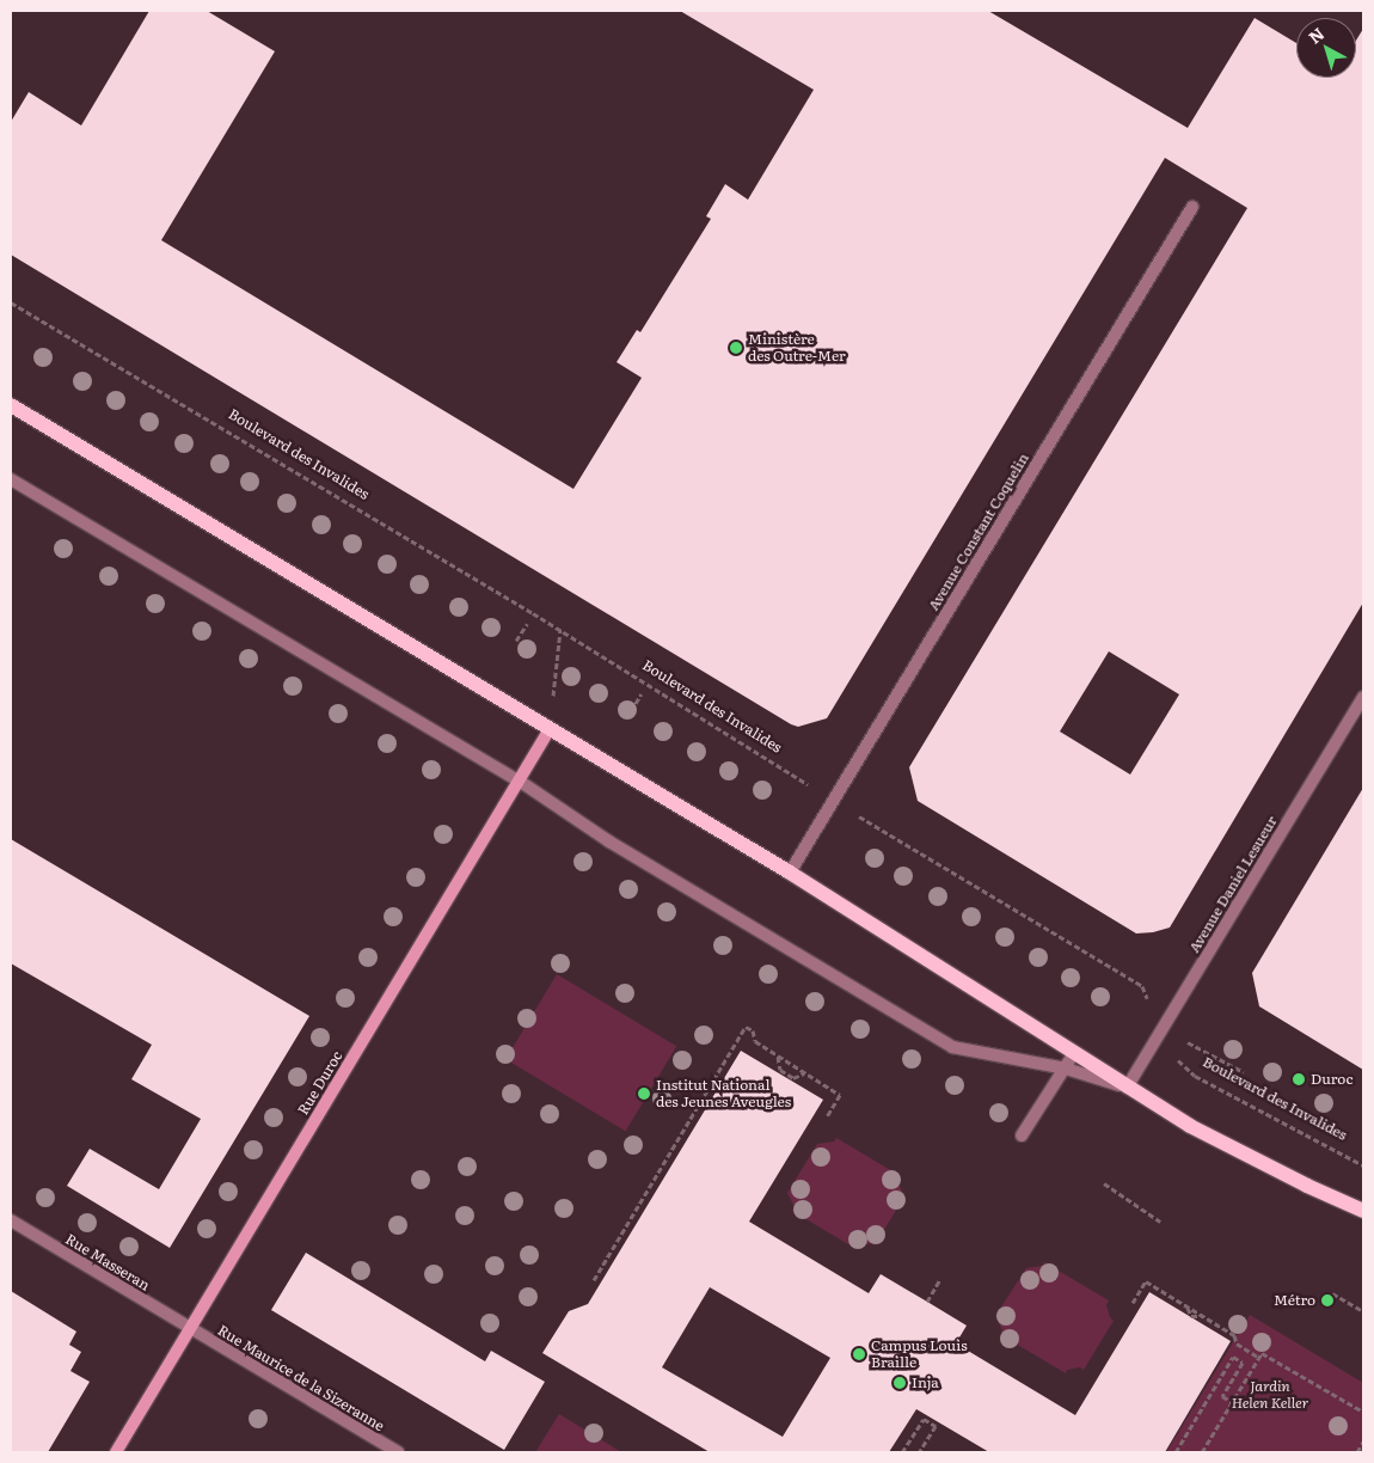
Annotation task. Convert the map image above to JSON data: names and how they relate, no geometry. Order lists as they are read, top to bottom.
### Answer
{
  "streets": {
    "street": [
      "Avenue Constant Coquelin",
      "Avenue Daniel Lesueur",
      "Rue Duroc",
      "Rue Masseran",
      "Rue Maurice de la Sizeranne"
    ],
    "path": ["Boulevard des Invalides"]
  },
  "crossings": [
    ["Boulevard des Invalides", "Avenue Constant Coquelin"],
    ["Boulevard des Invalides", "Avenue Daniel Lesueur"],
    ["Rue Duroc", "Rue Masseran"],
    ["Rue Duroc", "Rue Maurice de la Sizeranne"],
    ["Rue Masseran", "Rue Maurice de la Sizeranne"]
  ],
  "parks": ["Jardin Helen Keller"],
  "places": [
    "Ministère des Outre-Mer",
    "Duroc",
    "Institut National des Jeunes Aveugles",
    "Métro",
    "Campus Louis Braille",
    "Inja"
  ],
  "north": "top left"
}
